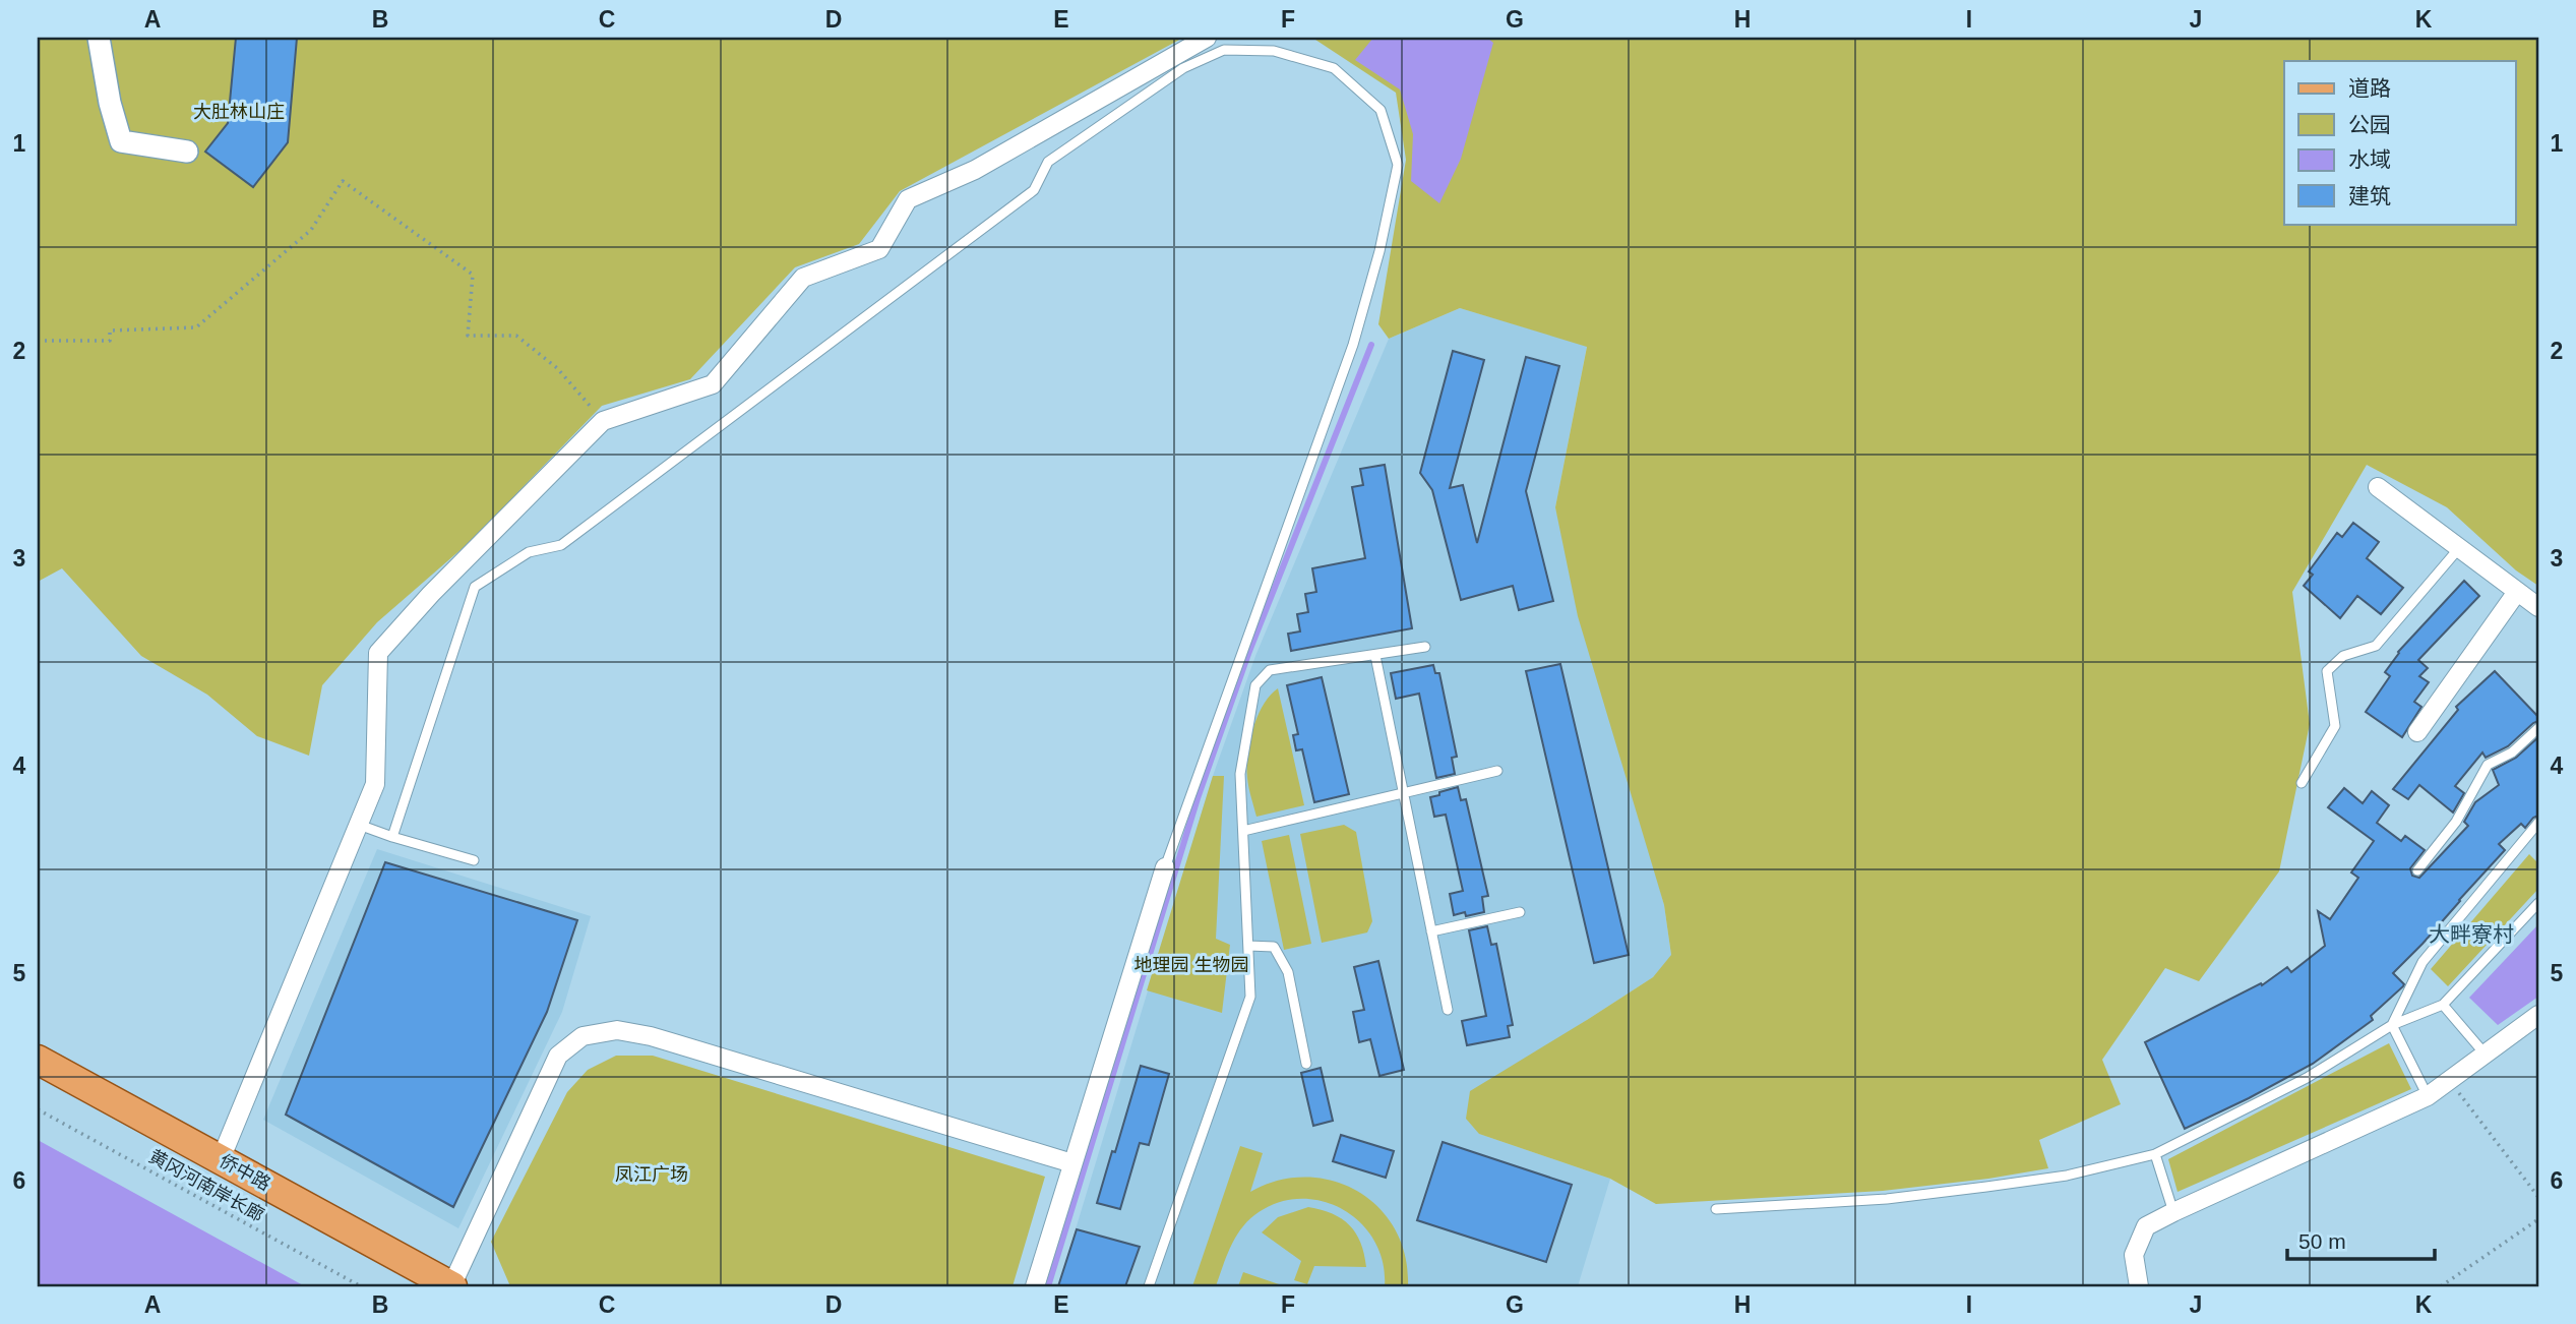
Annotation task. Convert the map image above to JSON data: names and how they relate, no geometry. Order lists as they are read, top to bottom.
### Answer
{
  "streets": {
    "main road": ["侨中路"],
    "path": ["黄冈河南岸长廊"]
  },
  "districts": ["大畔寮村"],
  "parks": ["大肚林山庄", "地理园 生物园", "凤江广场"],
  "legend": [
    "道路",
    "公园",
    "水域",
    "建筑"
  ],
  "scale_bar": "50 m",
  "grid": {
    "columns": [
      "A",
      "B",
      "C",
      "D",
      "E",
      "F",
      "G",
      "H",
      "I",
      "J",
      "K"
    ],
    "rows": [
      "1",
      "2",
      "3",
      "4",
      "5",
      "6"
    ]
  }
}
